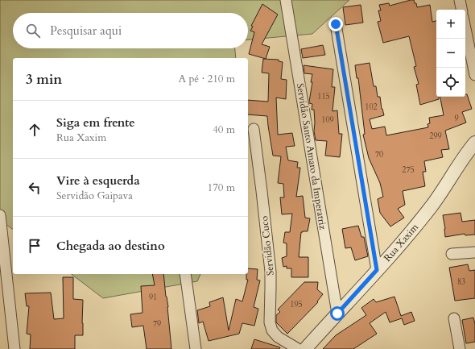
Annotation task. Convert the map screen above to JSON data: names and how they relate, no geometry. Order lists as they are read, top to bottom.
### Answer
{
  "streets": {
    "street": ["Servidão Santo Amaro da Imperatriz", "Rua Xaxim", "Servidão Cuco"]
  },
  "crossings": [
    ["Servidão Santo Amaro da Imperatriz", "Rua Xaxim"]
  ],
  "house_numbers": [
    "115",
    "102",
    "9",
    "109",
    "299",
    "70",
    "275",
    "83",
    "91",
    "195",
    "79"
  ],
  "page": {
    "map_buttons": ["+", "−"],
    "search": "Pesquisar aqui",
    "heading": ["3 min", "A pé · 210 m"],
    "list": [
      ["Siga em frente", "Rua Xaxim", "40 m"],
      ["Vire à esquerda", "Servidão Gaipava", "170 m"],
      "Chegada ao destino"
    ]
  }
}
